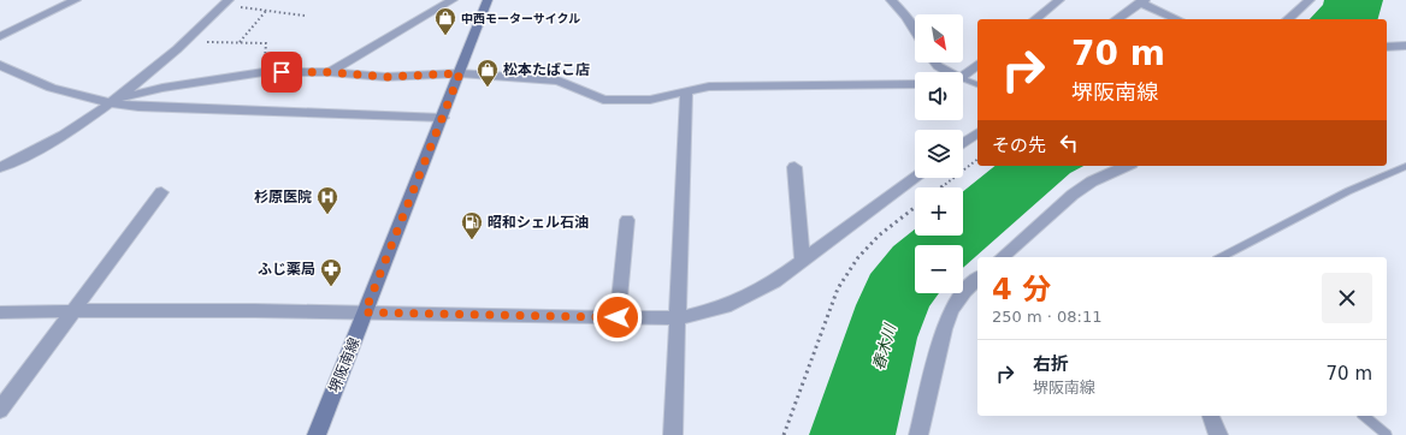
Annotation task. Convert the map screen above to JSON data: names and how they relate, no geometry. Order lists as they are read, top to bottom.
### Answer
{
  "streets": {
    "main road": ["堺阪南線"]
  },
  "water": ["春木川"],
  "places": {
    "shop": ["中西モーターサイクル", "松本たばこ店"],
    "hospital": ["杉原医院"],
    "fuel station": ["昭和シェル石油"],
    "pharmacy": ["ふじ薬局"]
  },
  "north": "bottom right",
  "page": {
    "map_buttons": ["+", "−"],
    "turn": ["70 m", "堺阪南線"],
    "then": "その先",
    "heading": ["4 分", "250 m · 08:11"],
    "list": [
      {
        "name": "右折",
        "note": "堺阪南線",
        "value": "70 m"
      }
    ]
  }
}
